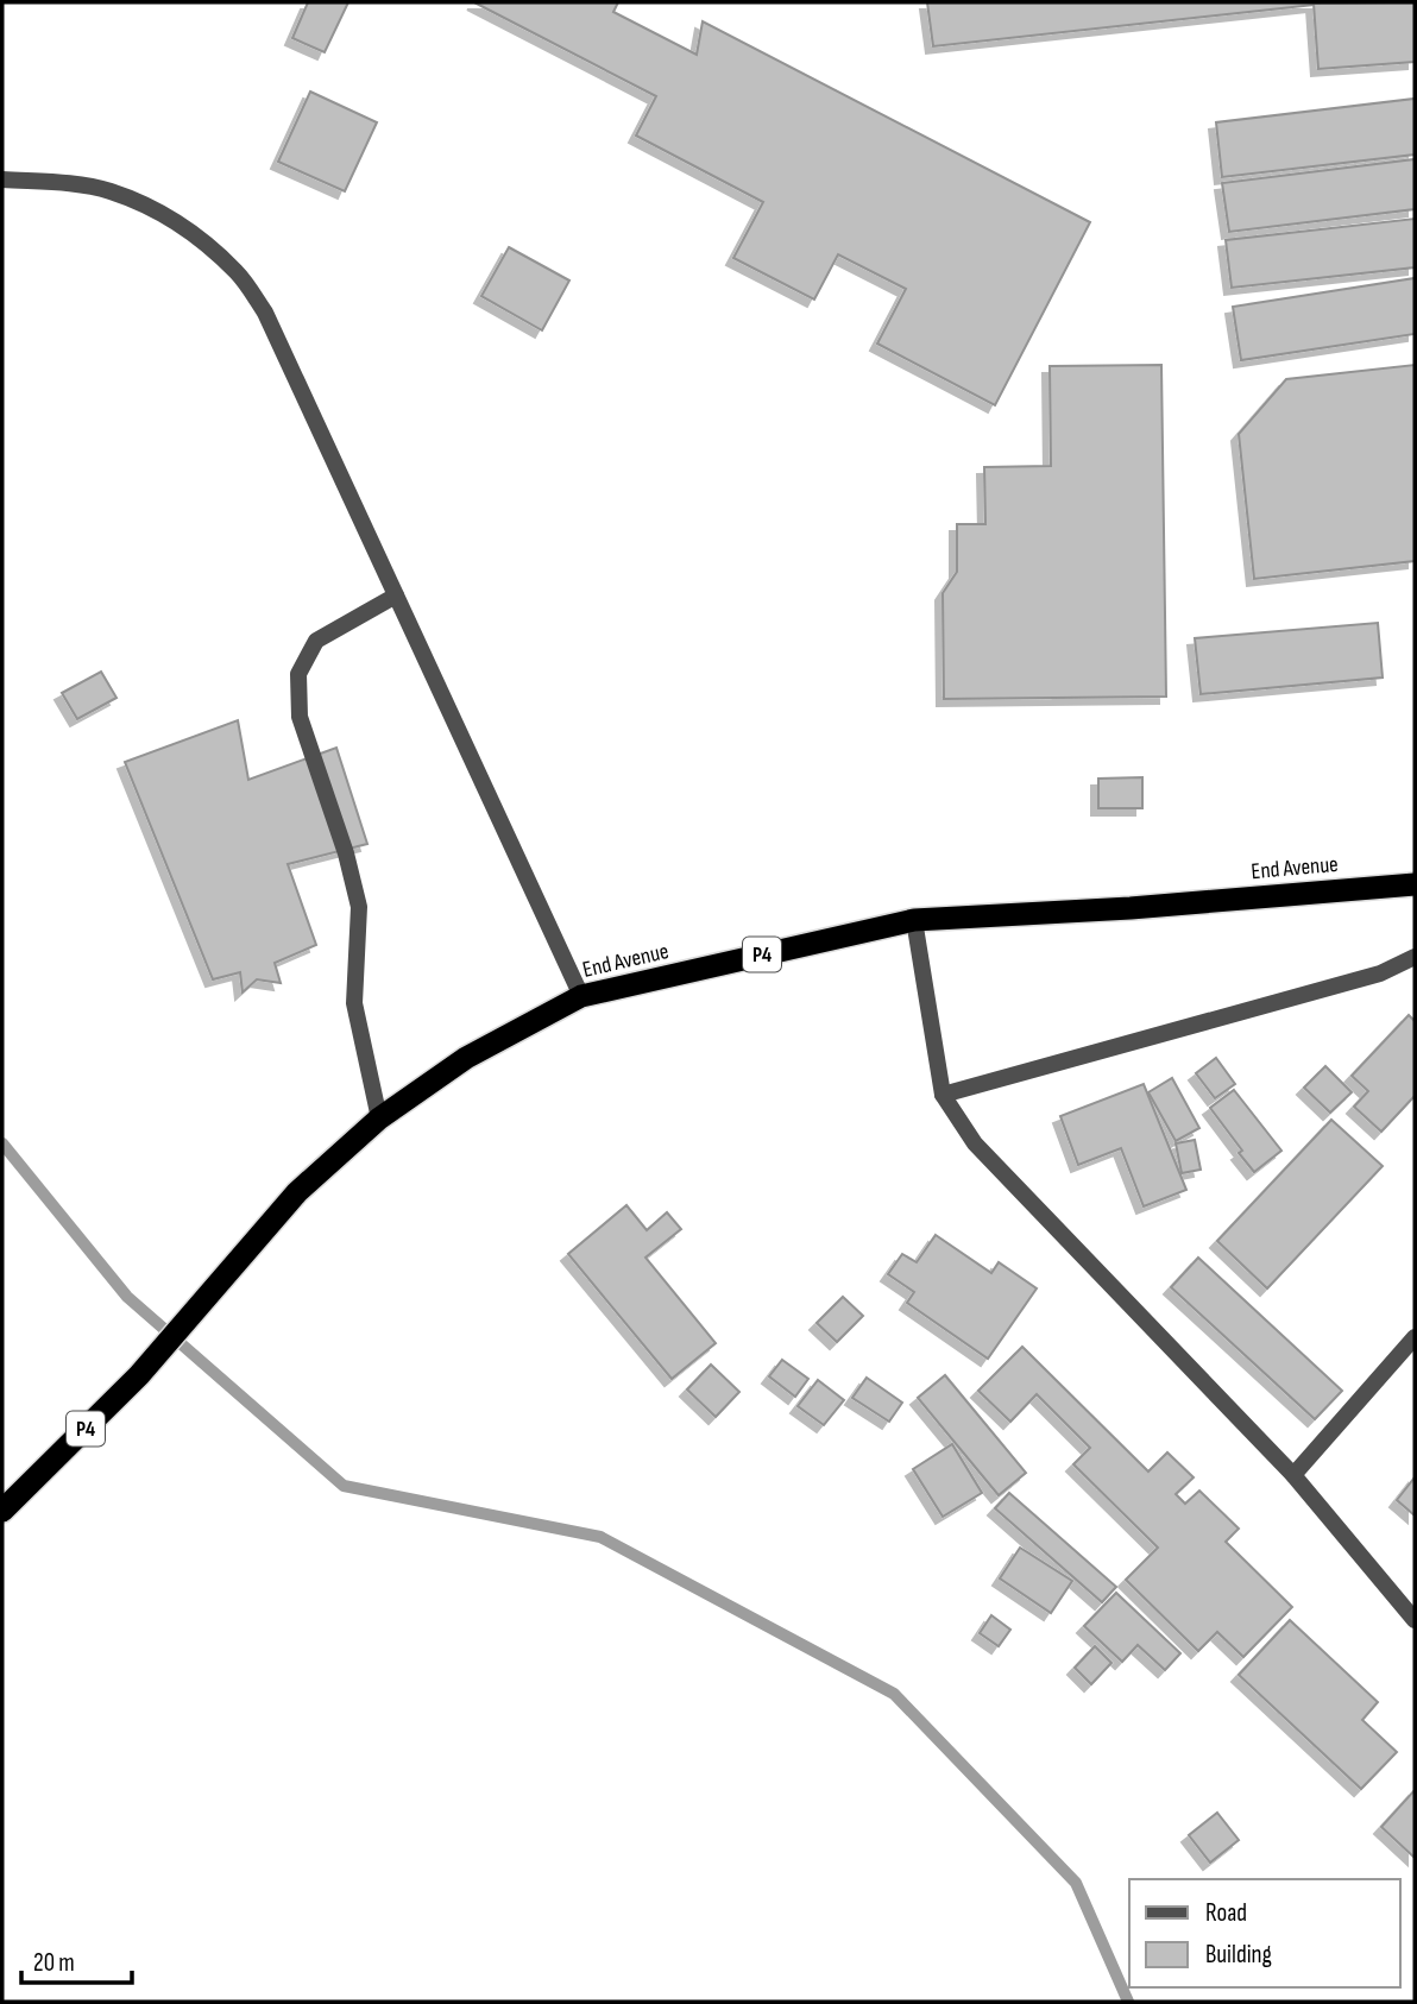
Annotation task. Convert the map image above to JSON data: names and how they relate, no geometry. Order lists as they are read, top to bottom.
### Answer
{
  "streets": {
    "highway": ["End Avenue", "P4"]
  },
  "legend": ["Road", "Building"],
  "scale_bar": "20 m"
}
